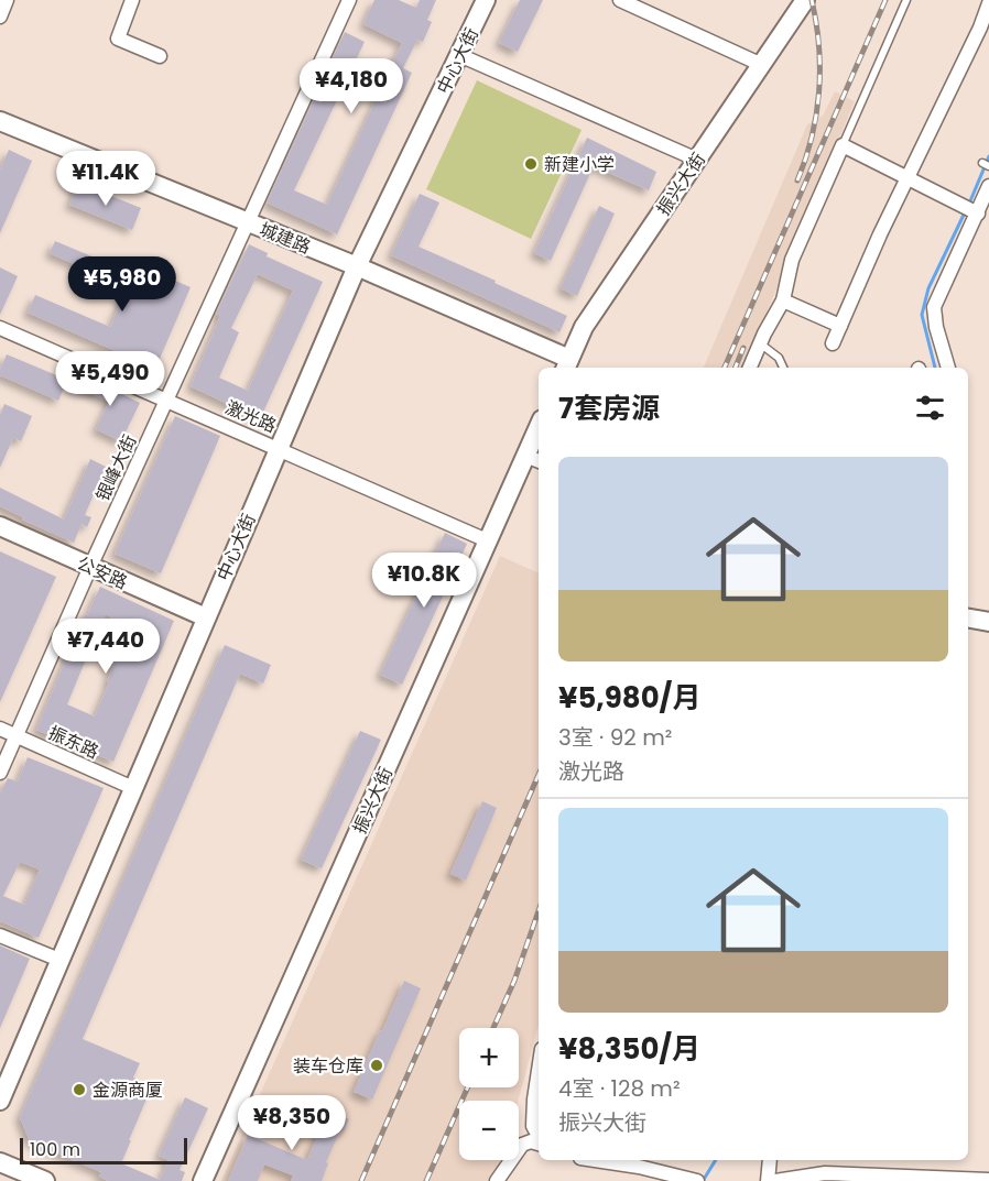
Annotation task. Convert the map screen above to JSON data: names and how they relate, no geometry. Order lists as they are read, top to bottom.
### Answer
{
  "streets": {
    "street": [
      "中心大街",
      "振兴大街",
      "城建路",
      "激光路",
      "银峰大街",
      "公安路",
      "振东路"
    ]
  },
  "crossings": [
    ["中心大街", "城建路"],
    ["中心大街", "激光路"],
    ["中心大街", "公安路"],
    ["中心大街", "振东路"],
    ["振兴大街", "城建路"],
    ["振兴大街", "激光路"],
    ["城建路", "银峰大街"],
    ["激光路", "银峰大街"],
    ["银峰大街", "公安路"],
    ["银峰大街", "振东路"]
  ],
  "places": ["新建小学", "装车仓库", "金源商厦"],
  "scale_bar": "100 m",
  "page": {
    "price": [
      "¥4,180",
      "¥11.4K",
      "¥5,980",
      "¥5,490",
      "¥10.8K",
      "¥7,440",
      "¥8,350"
    ],
    "heading": "7套房源",
    "list": [
      {
        "name": "¥5,980/月",
        "note": "3室 · 92 m² · 激光路"
      },
      {
        "name": "¥8,350/月",
        "note": "4室 · 128 m² · 振兴大街"
      }
    ],
    "map_buttons": ["+", "−"],
    "scale": "100 m"
  }
}
